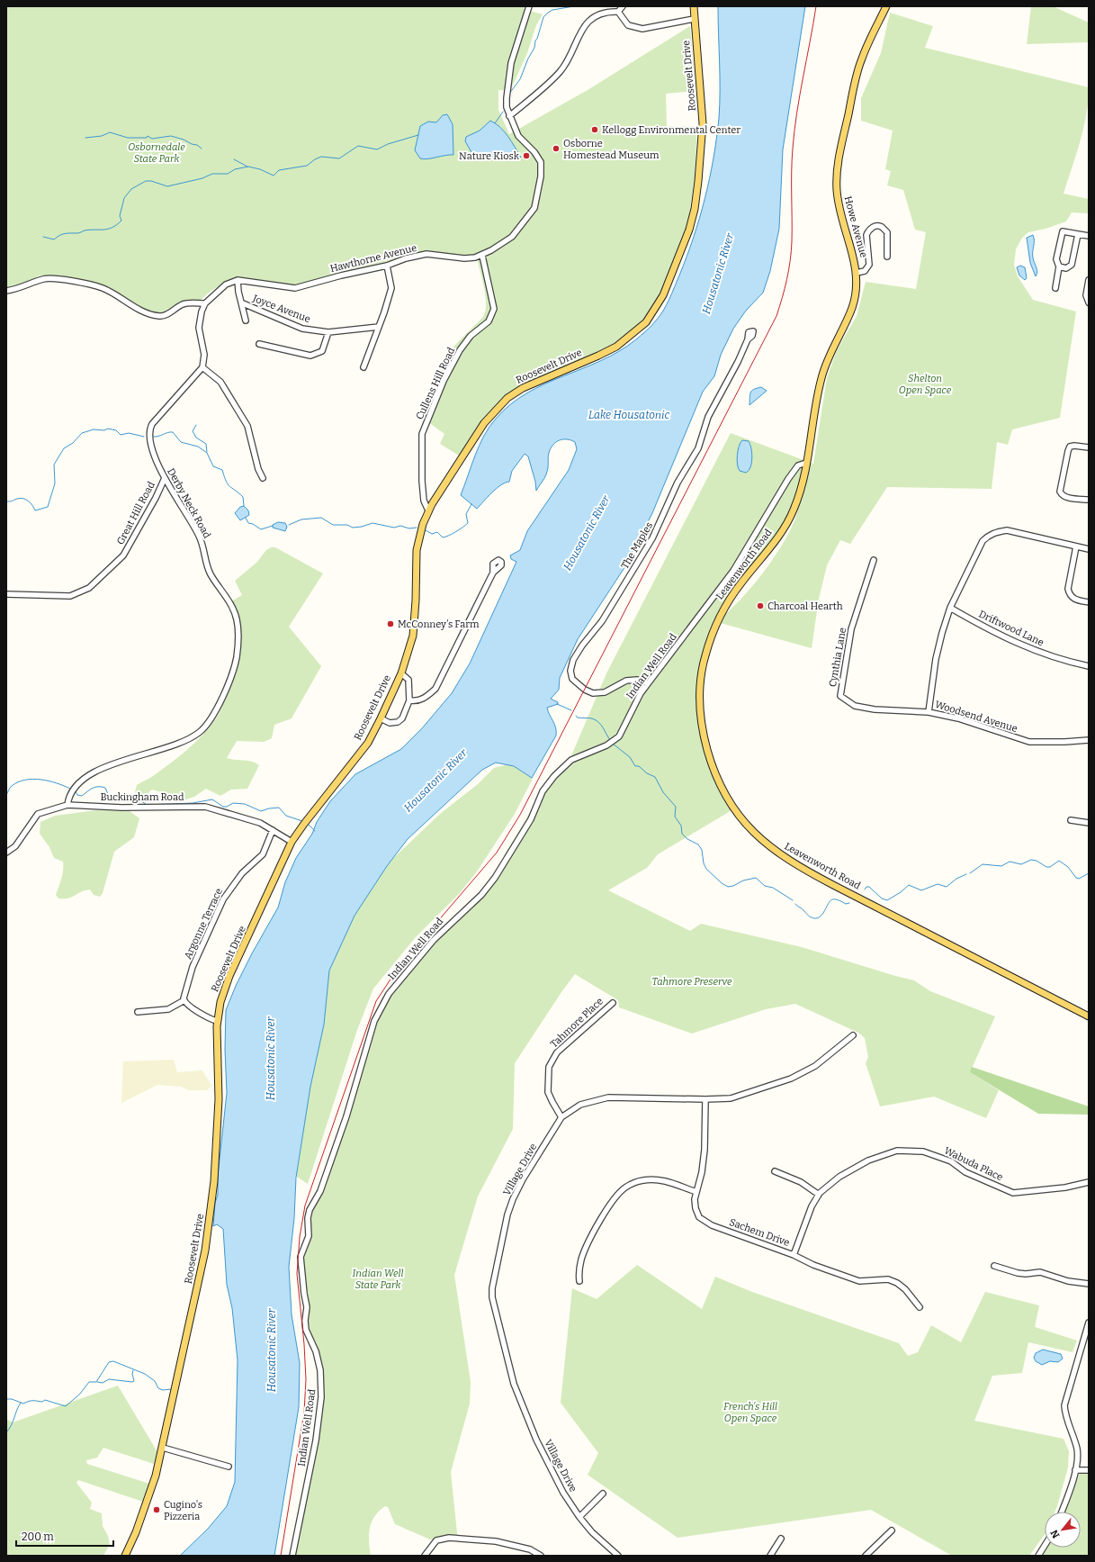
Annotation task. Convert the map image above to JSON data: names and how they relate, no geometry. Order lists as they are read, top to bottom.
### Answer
{
  "streets": {
    "main road": ["Roosevelt Drive", "Howe Avenue", "Leavenworth Road"],
    "street": [
      "Hawthorne Avenue",
      "Joyce Avenue",
      "Cullens Hill Road",
      "Derby Neck Road",
      "Great Hill Road",
      "The Maples",
      "Driftwood Lane",
      "Cynthia Lane",
      "Indian Well Road",
      "Woodsend Avenue",
      "Buckingham Road",
      "Argonne Terrace",
      "Tahmore Place",
      "Wabuda Place",
      "Village Drive",
      "Sachem Drive"
    ]
  },
  "crossings": [
    ["Roosevelt Drive", "Cullens Hill Road"],
    ["Roosevelt Drive", "Buckingham Road"],
    ["Howe Avenue", "Leavenworth Road"],
    ["Hawthorne Avenue", "Cullens Hill Road"],
    ["Derby Neck Road", "Great Hill Road"],
    ["Derby Neck Road", "Buckingham Road"],
    ["The Maples", "Indian Well Road"],
    ["Leavenworth Road", "Indian Well Road"],
    ["Cynthia Lane", "Woodsend Avenue"],
    ["Buckingham Road", "Argonne Terrace"],
    ["Tahmore Place", "Village Drive"],
    ["Wabuda Place", "Sachem Drive"],
    ["Village Drive", "Sachem Drive"]
  ],
  "water": ["Housatonic River", "Lake Housatonic"],
  "parks": [
    "Osbornedale State Park",
    "Shelton Open Space",
    "Tahmore Preserve",
    "Indian Well State Park",
    "French's Hill Open Space"
  ],
  "places": [
    "Kellogg Environmental Center",
    "Osborne Homestead Museum",
    "Nature Kiosk",
    "Charcoal Hearth",
    "McConney's Farm",
    "Cugino's Pizzeria"
  ],
  "scale_bar": "200 m",
  "north": "bottom left"
}
